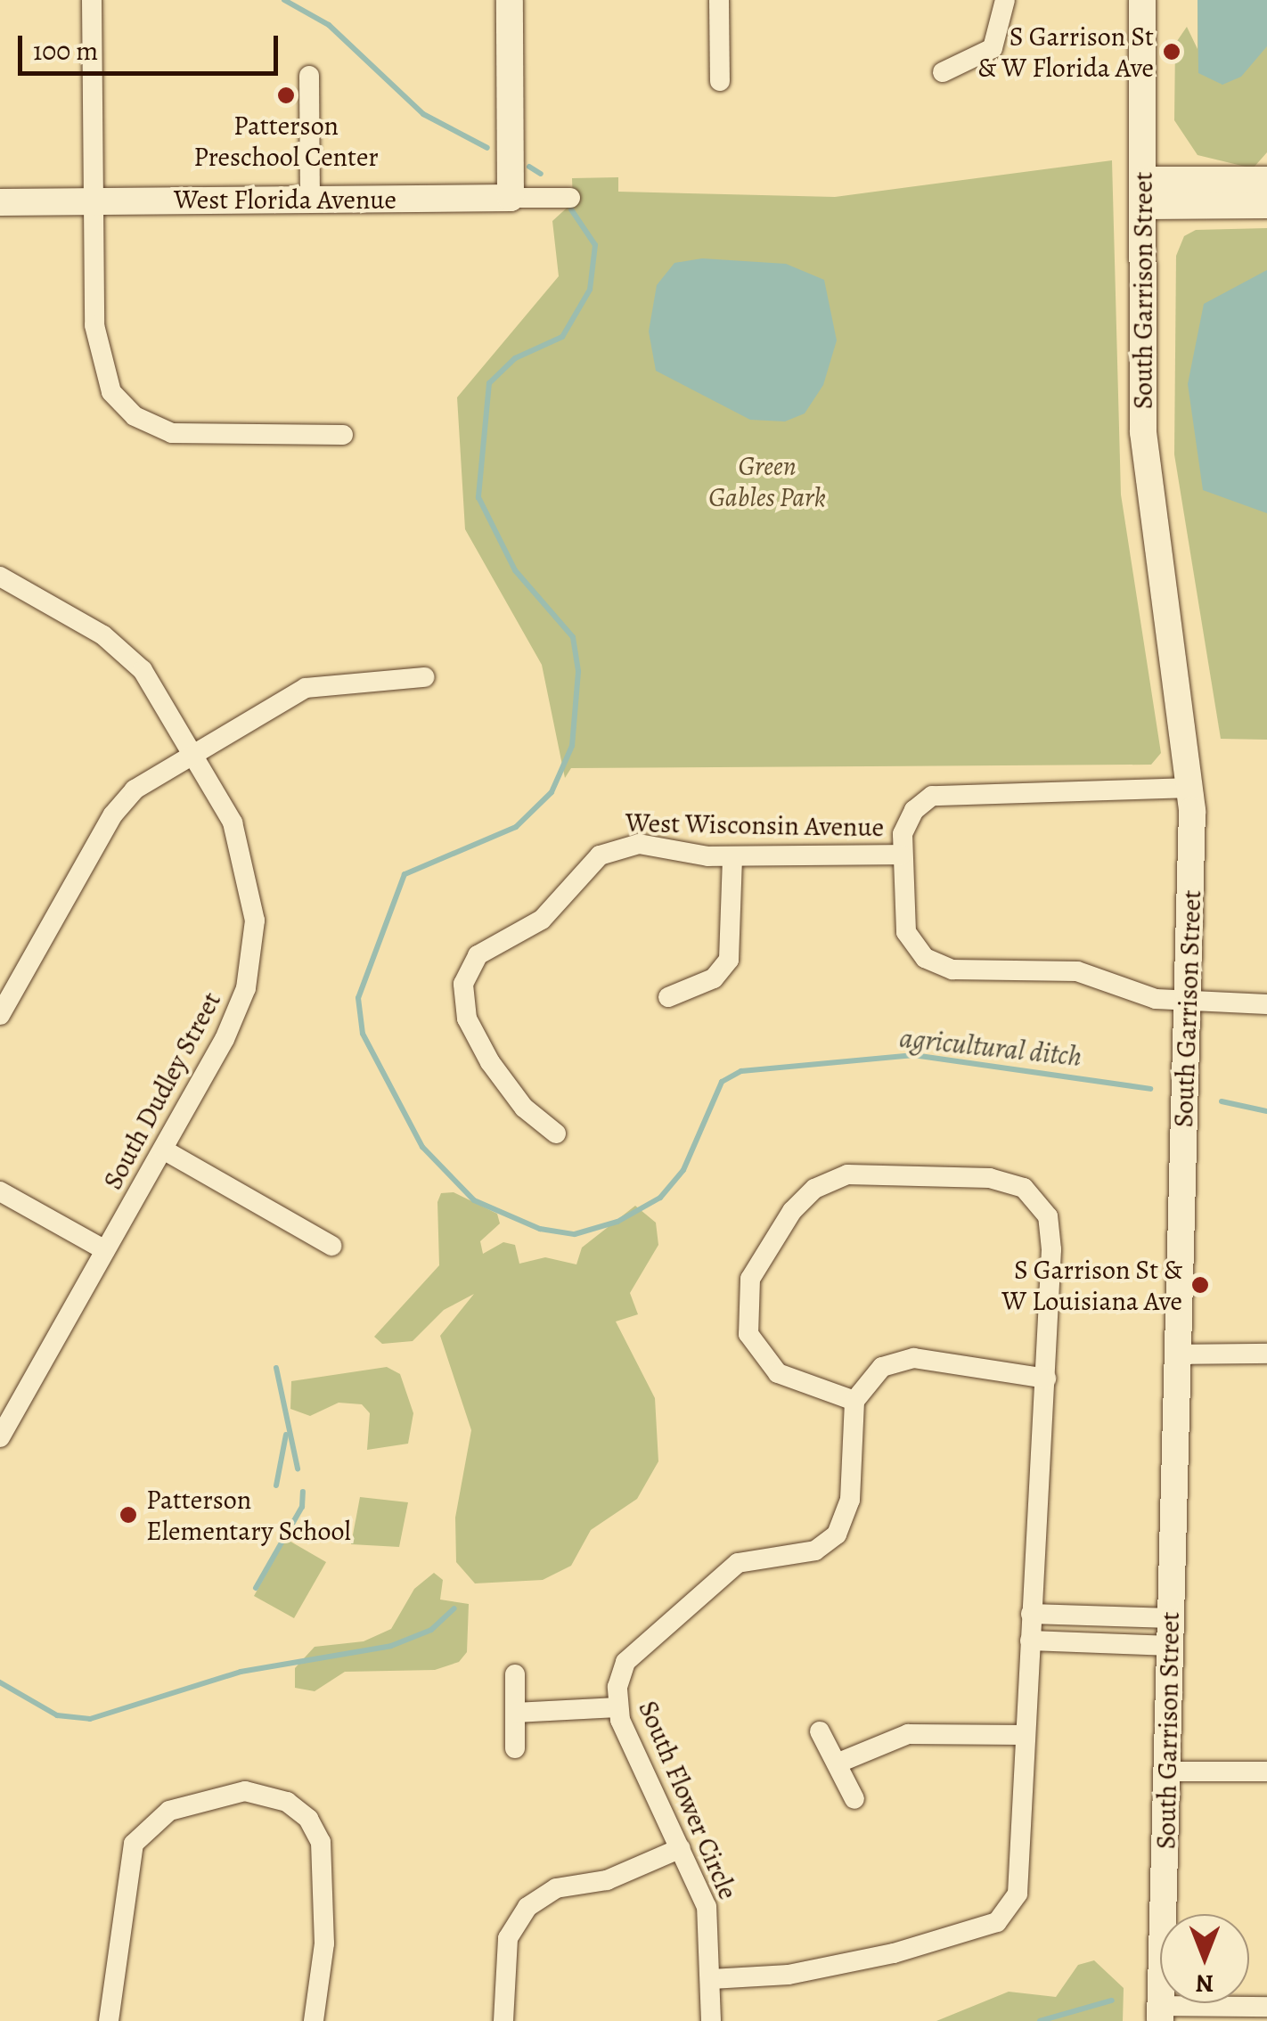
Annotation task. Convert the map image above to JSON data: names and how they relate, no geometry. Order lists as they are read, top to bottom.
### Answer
{
  "streets": {
    "main road": ["West Florida Avenue", "South Garrison Street"],
    "street": ["West Wisconsin Avenue", "South Dudley Street", "South Flower Circle"]
  },
  "crossings": [
    ["South Garrison Street", "West Wisconsin Avenue"]
  ],
  "water": ["agricultural ditch"],
  "parks": ["Green Gables Park"],
  "places": [
    "S Garrison St & W Florida Ave",
    "Patterson Preschool Center",
    "S Garrison St & W Louisiana Ave",
    "Patterson Elementary School"
  ],
  "scale_bar": "100 m",
  "north": "bottom"
}
